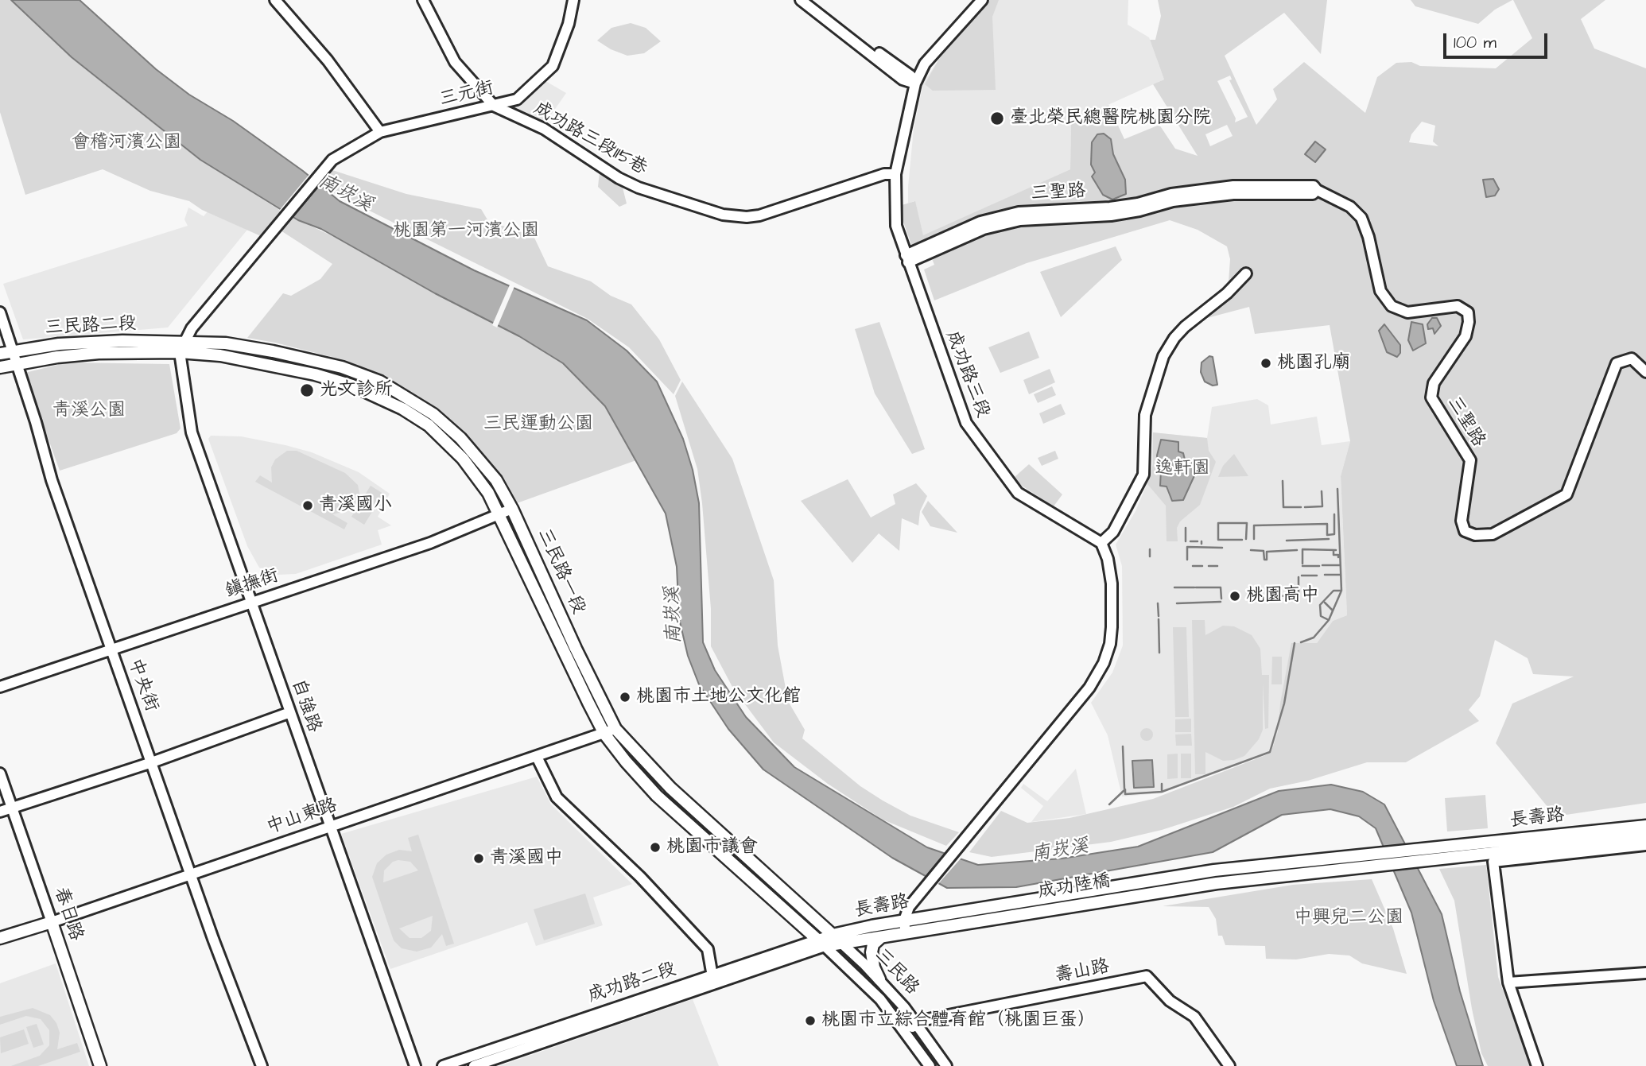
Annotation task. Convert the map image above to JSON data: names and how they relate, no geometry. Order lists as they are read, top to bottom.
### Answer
{
  "streets": {
    "main road": [
      "三民路二段",
      "三民路一段",
      "中山東路",
      "長壽路",
      "成功陸橋",
      "春日路",
      "成功路二段"
    ],
    "street": [
      "三元街",
      "成功路三段115巷",
      "三聖路",
      "成功路三段",
      "鎮撫街",
      "中央街",
      "自強路",
      "三民路",
      "壽山路"
    ]
  },
  "crossings": [
    ["三元街", "成功路三段115巷"],
    ["三元街", "三民路二段"],
    ["三元街", "三民路一段"],
    ["三元街", "自強路"],
    ["成功路三段115巷", "成功路三段"],
    ["三聖路", "成功路三段"],
    ["三民路二段", "三民路一段"],
    ["三民路二段", "中央街"],
    ["三民路二段", "自強路"],
    ["三民路一段", "鎮撫街"],
    ["三民路一段", "自強路"],
    ["三民路一段", "中山東路"],
    ["三民路一段", "長壽路"],
    ["三民路一段", "三民路"],
    ["三民路一段", "成功路二段"],
    ["鎮撫街", "中央街"],
    ["鎮撫街", "自強路"],
    ["中央街", "中山東路"],
    ["自強路", "中山東路"],
    ["中山東路", "春日路"],
    ["長壽路", "成功陸橋"],
    ["長壽路", "三民路"],
    ["長壽路", "成功路二段"],
    ["三民路", "壽山路"],
    ["三民路", "成功路二段"]
  ],
  "water": ["南崁溪"],
  "parks": [
    "會稽河濱公園",
    "桃園第一河濱公園",
    "青溪公園",
    "三民運動公園",
    "逸軒園",
    "中興兒二公園"
  ],
  "places": [
    "臺北榮民總醫院桃園分院",
    "桃園孔廟",
    "光文診所",
    "青溪國小",
    "桃園高中",
    "桃園市土地公文化館",
    "桃園市議會",
    "青溪國中",
    "桃園市立綜合體育館（桃園巨蛋）"
  ],
  "scale_bar": "100 m"
}
